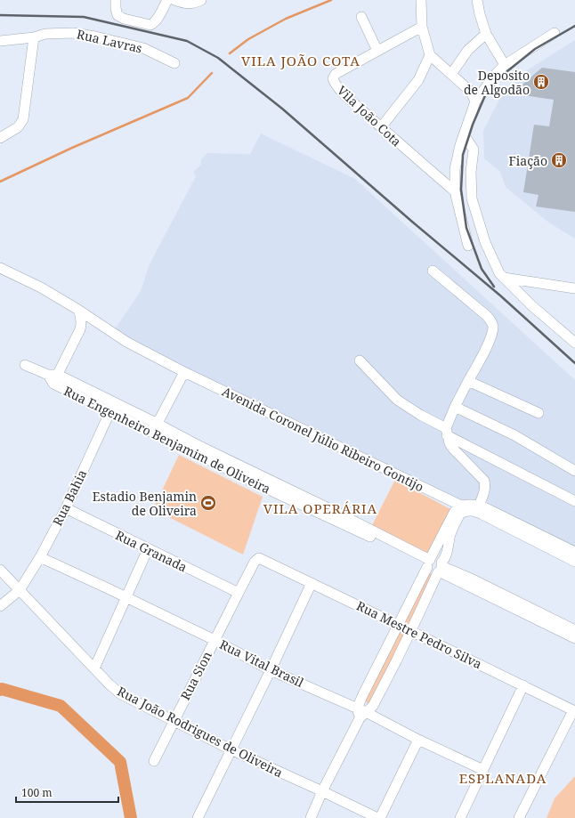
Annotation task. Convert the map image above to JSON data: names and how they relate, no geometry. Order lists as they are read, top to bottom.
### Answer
{
  "streets": {
    "street": [
      "Rua Lavras",
      "Vila João Cota",
      "Avenida Coronel Júlio Ribeiro Gontijo",
      "Rua Engenheiro Benjamim de Oliveira",
      "Rua Bahia",
      "Rua Granada",
      "Rua Mestre Pedro Silva",
      "Rua Vital Brasil",
      "Rua Sion",
      "Rua João Rodrigues de Oliveira"
    ]
  },
  "crossings": [
    ["Rua Engenheiro Benjamim de Oliveira", "Rua Bahia"],
    ["Rua Bahia", "Rua Granada"],
    ["Rua Bahia", "Rua Vital Brasil"],
    ["Rua Bahia", "Rua João Rodrigues de Oliveira"],
    ["Rua Granada", "Rua Sion"],
    ["Rua Mestre Pedro Silva", "Rua Sion"],
    ["Rua Vital Brasil", "Rua Sion"],
    ["Rua Sion", "Rua João Rodrigues de Oliveira"]
  ],
  "districts": ["VILA JOÃO COTA", "VILA OPERÁRIA", "ESPLANADA"],
  "places": {
    "building": ["Deposito de Algodão", "Fiação"],
    "sports": ["Estadio Benjamin de Oliveira"]
  },
  "scale_bar": "100 m"
}
